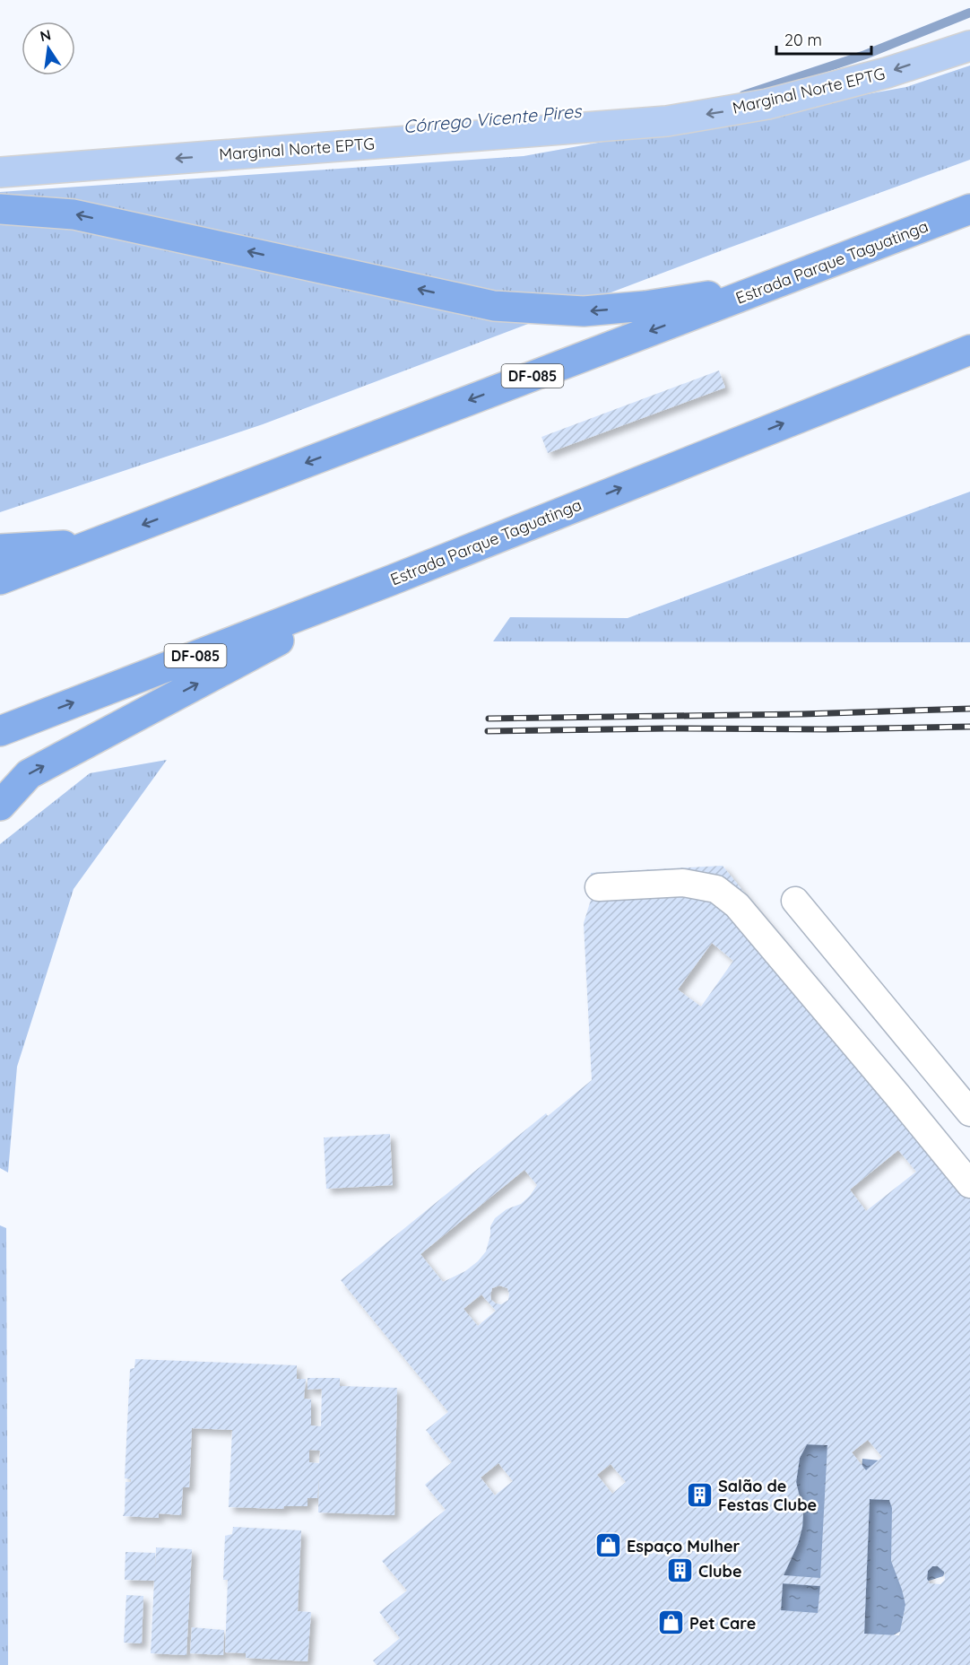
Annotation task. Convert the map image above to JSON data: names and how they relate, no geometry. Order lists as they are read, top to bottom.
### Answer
{
  "streets": {
    "highway": ["Estrada Parque Taguatinga", "DF-085"],
    "main road": ["Marginal Norte EPTG"]
  },
  "one_way": ["Marginal Norte EPTG"],
  "water": ["Córrego Vicente Pires"],
  "places": {
    "building": ["Salão de Festas Clube", "Clube"],
    "shop": ["Espaço Mulher", "Pet Care"]
  },
  "scale_bar": "20 m",
  "north": "top"
}
